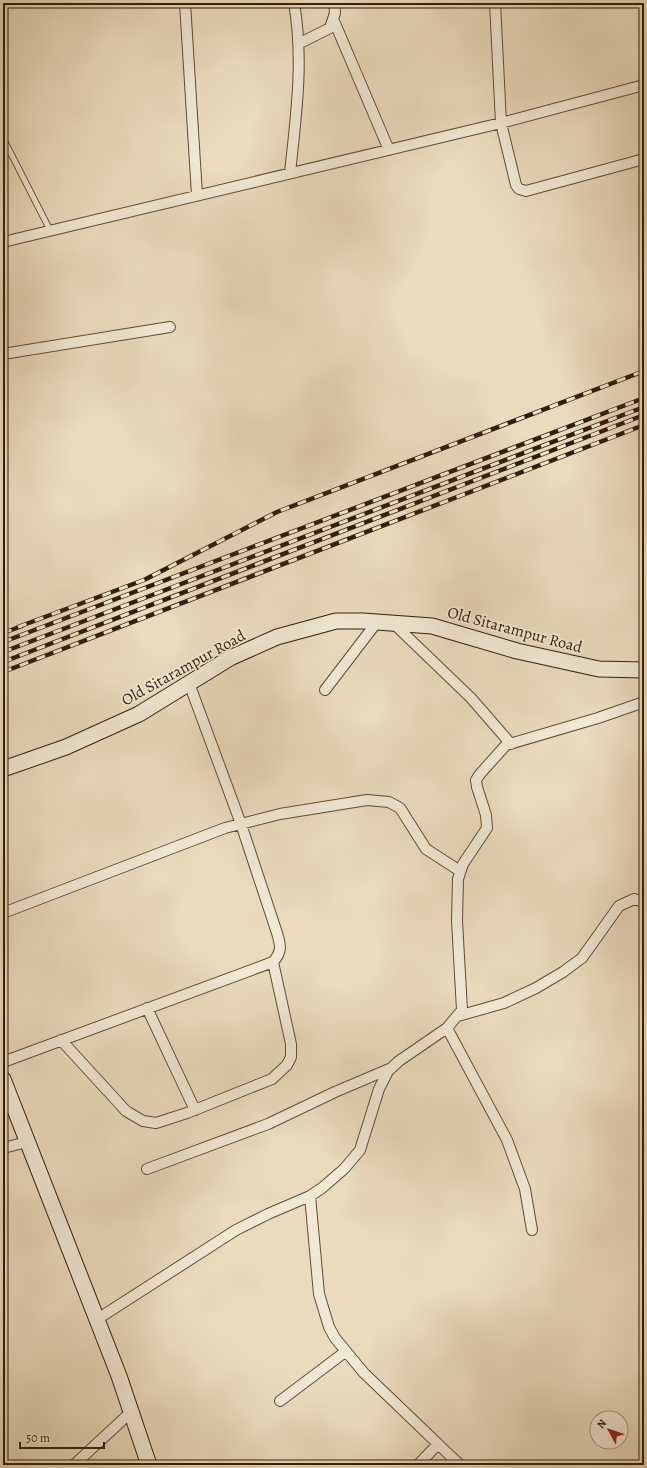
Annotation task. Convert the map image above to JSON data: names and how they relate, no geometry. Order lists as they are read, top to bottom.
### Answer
{
  "streets": {
    "street": ["Old Sitarampur Road"]
  },
  "scale_bar": "50 m",
  "north": "top left"
}
